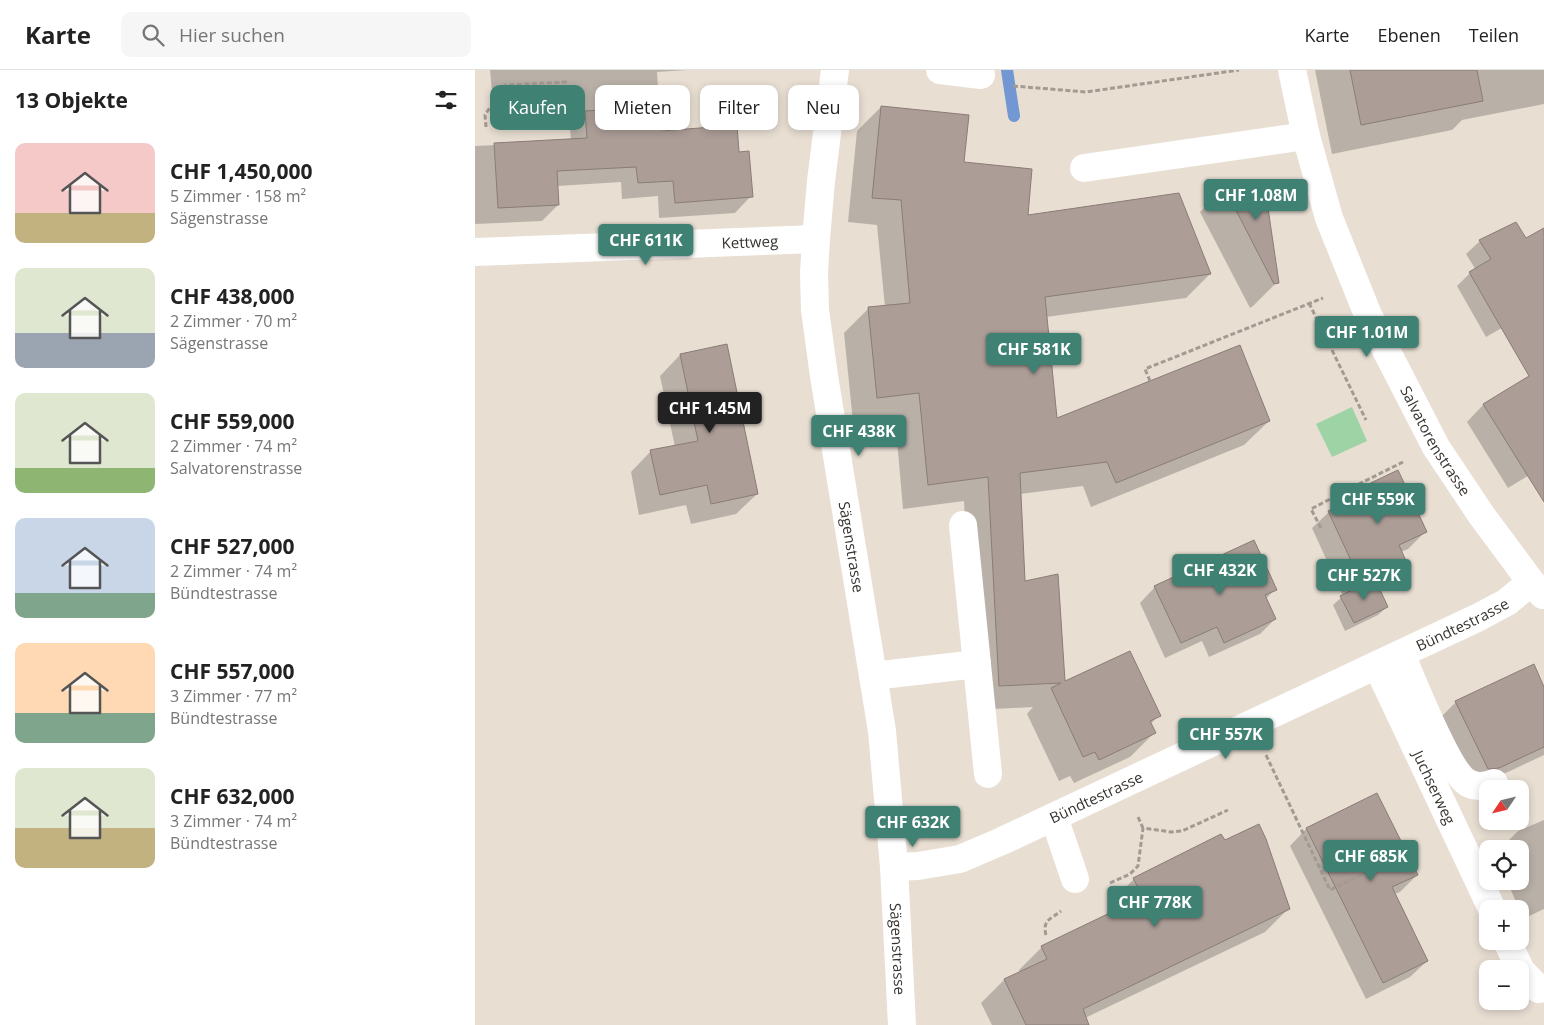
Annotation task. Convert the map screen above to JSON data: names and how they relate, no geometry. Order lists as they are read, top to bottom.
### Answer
{
  "streets": {
    "street": [
      "Kettweg",
      "Salvatorenstrasse",
      "Sägenstrasse",
      "Bündtestrasse",
      "Juchserweg"
    ]
  },
  "crossings": [
    ["Kettweg", "Sägenstrasse"],
    ["Salvatorenstrasse", "Bündtestrasse"],
    ["Sägenstrasse", "Bündtestrasse"],
    ["Bündtestrasse", "Juchserweg"]
  ],
  "north": "bottom left",
  "page": {
    "header": "Karte",
    "search": "Hier suchen",
    "nav": ["Karte", "Ebenen", "Teilen"],
    "heading": "13 Objekte",
    "chip": [
      "Kaufen",
      "Mieten",
      "Filter",
      "Neu"
    ],
    "list": [
      {
        "name": "CHF 1,450,000",
        "note": "5 Zimmer · 158 m² · Sägenstrasse"
      },
      {
        "name": "CHF 438,000",
        "note": "2 Zimmer · 70 m² · Sägenstrasse"
      },
      {
        "name": "CHF 559,000",
        "note": "2 Zimmer · 74 m² · Salvatorenstrasse"
      },
      {
        "name": "CHF 527,000",
        "note": "2 Zimmer · 74 m² · Bündtestrasse"
      },
      {
        "name": "CHF 557,000",
        "note": "3 Zimmer · 77 m² · Bündtestrasse"
      },
      {
        "name": "CHF 632,000",
        "note": "3 Zimmer · 74 m² · Bündtestrasse"
      }
    ],
    "price": [
      "CHF 1.08M",
      "CHF 611K",
      "CHF 1.01M",
      "CHF 581K",
      "CHF 1.45M",
      "CHF 438K",
      "CHF 559K",
      "CHF 432K",
      "CHF 527K",
      "CHF 557K",
      "CHF 632K",
      "CHF 685K",
      "CHF 778K"
    ],
    "map_buttons": ["+", "−"]
  }
}
